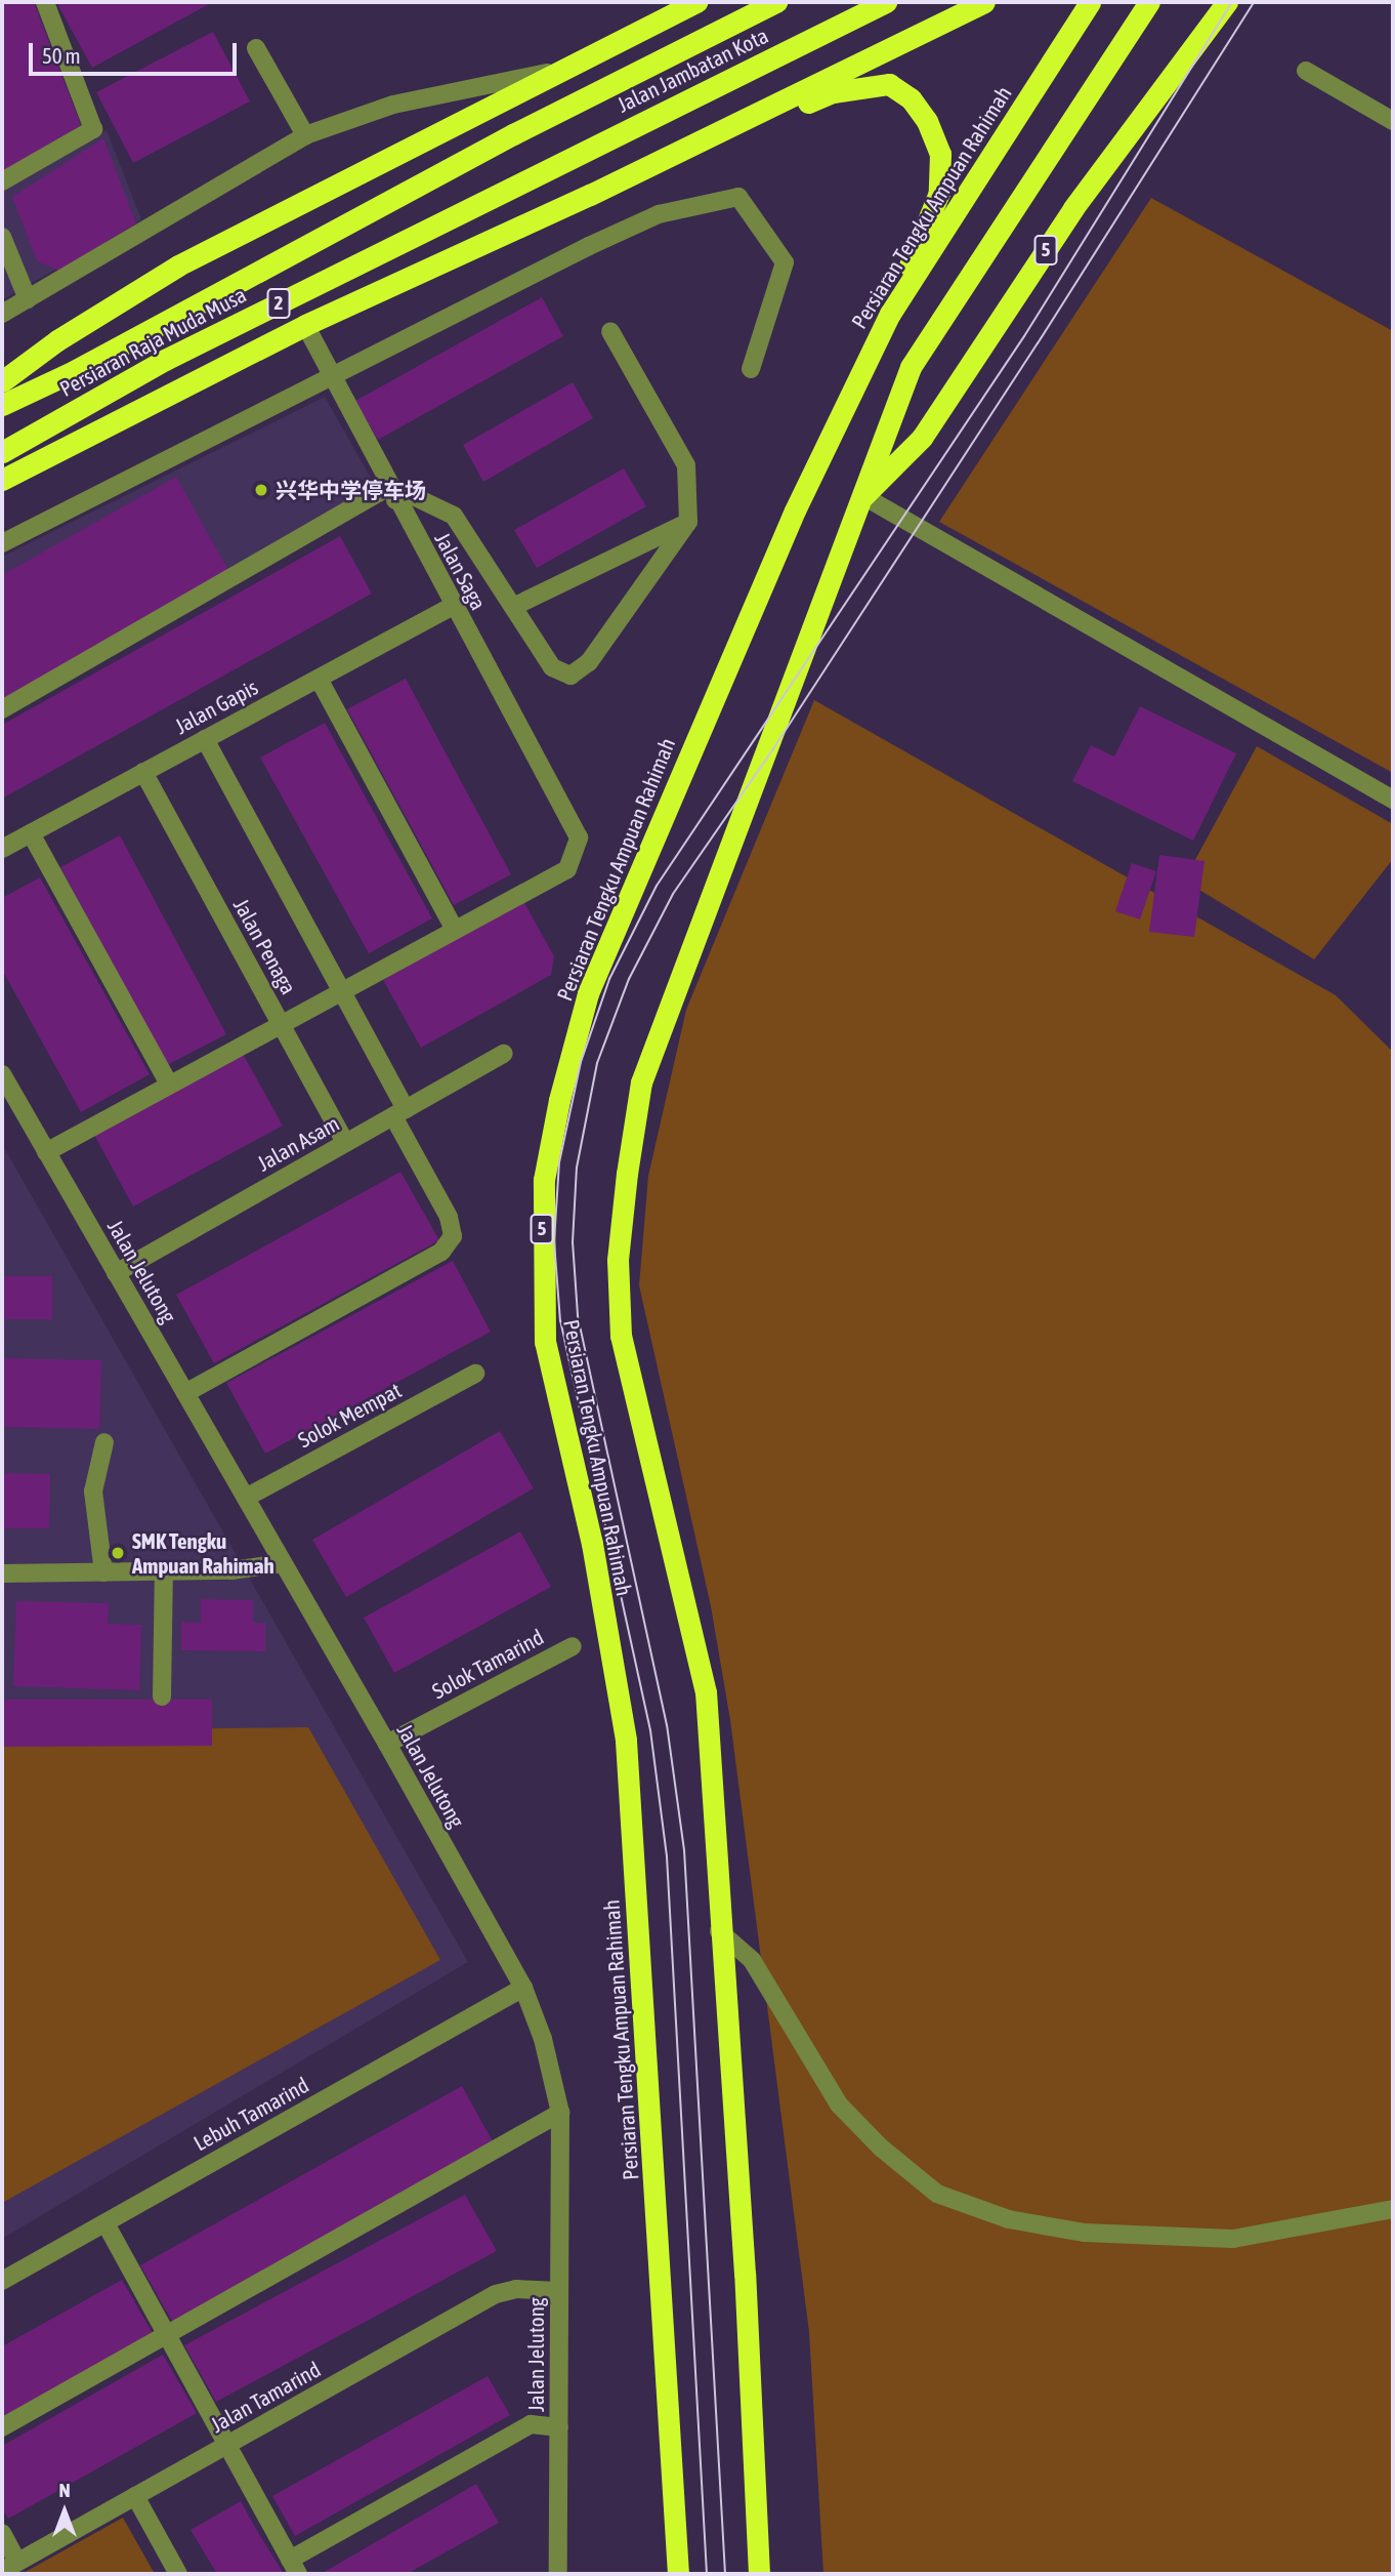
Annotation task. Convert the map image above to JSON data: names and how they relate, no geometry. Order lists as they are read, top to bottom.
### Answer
{
  "streets": {
    "highway": [
      "Jalan Jambatan Kota",
      "Persiaran Tengku Ampuan Rahimah",
      "5",
      "2",
      "Persiaran Raja Muda Musa"
    ],
    "street": [
      "Jalan Saga",
      "Jalan Gapis",
      "Jalan Penaga",
      "Jalan Asam",
      "Jalan Jelutong",
      "Solok Mempat",
      "Solok Tamarind",
      "Lebuh Tamarind",
      "Jalan Tamarind"
    ]
  },
  "crossings": [
    ["Jalan Jambatan Kota", "Persiaran Raja Muda Musa"],
    ["Persiaran Tengku Ampuan Rahimah", "5"],
    ["Jalan Saga", "Jalan Gapis"],
    ["Jalan Gapis", "Jalan Penaga"],
    ["Jalan Penaga", "Jalan Asam"],
    ["Jalan Asam", "Jalan Jelutong"],
    ["Jalan Jelutong", "Solok Mempat"],
    ["Jalan Jelutong", "Solok Tamarind"],
    ["Jalan Jelutong", "Lebuh Tamarind"],
    ["Jalan Jelutong", "Jalan Tamarind"]
  ],
  "places": ["兴华中学停车场", "SMK Tengku Ampuan Rahimah"],
  "scale_bar": "50 m",
  "north": "top"
}
